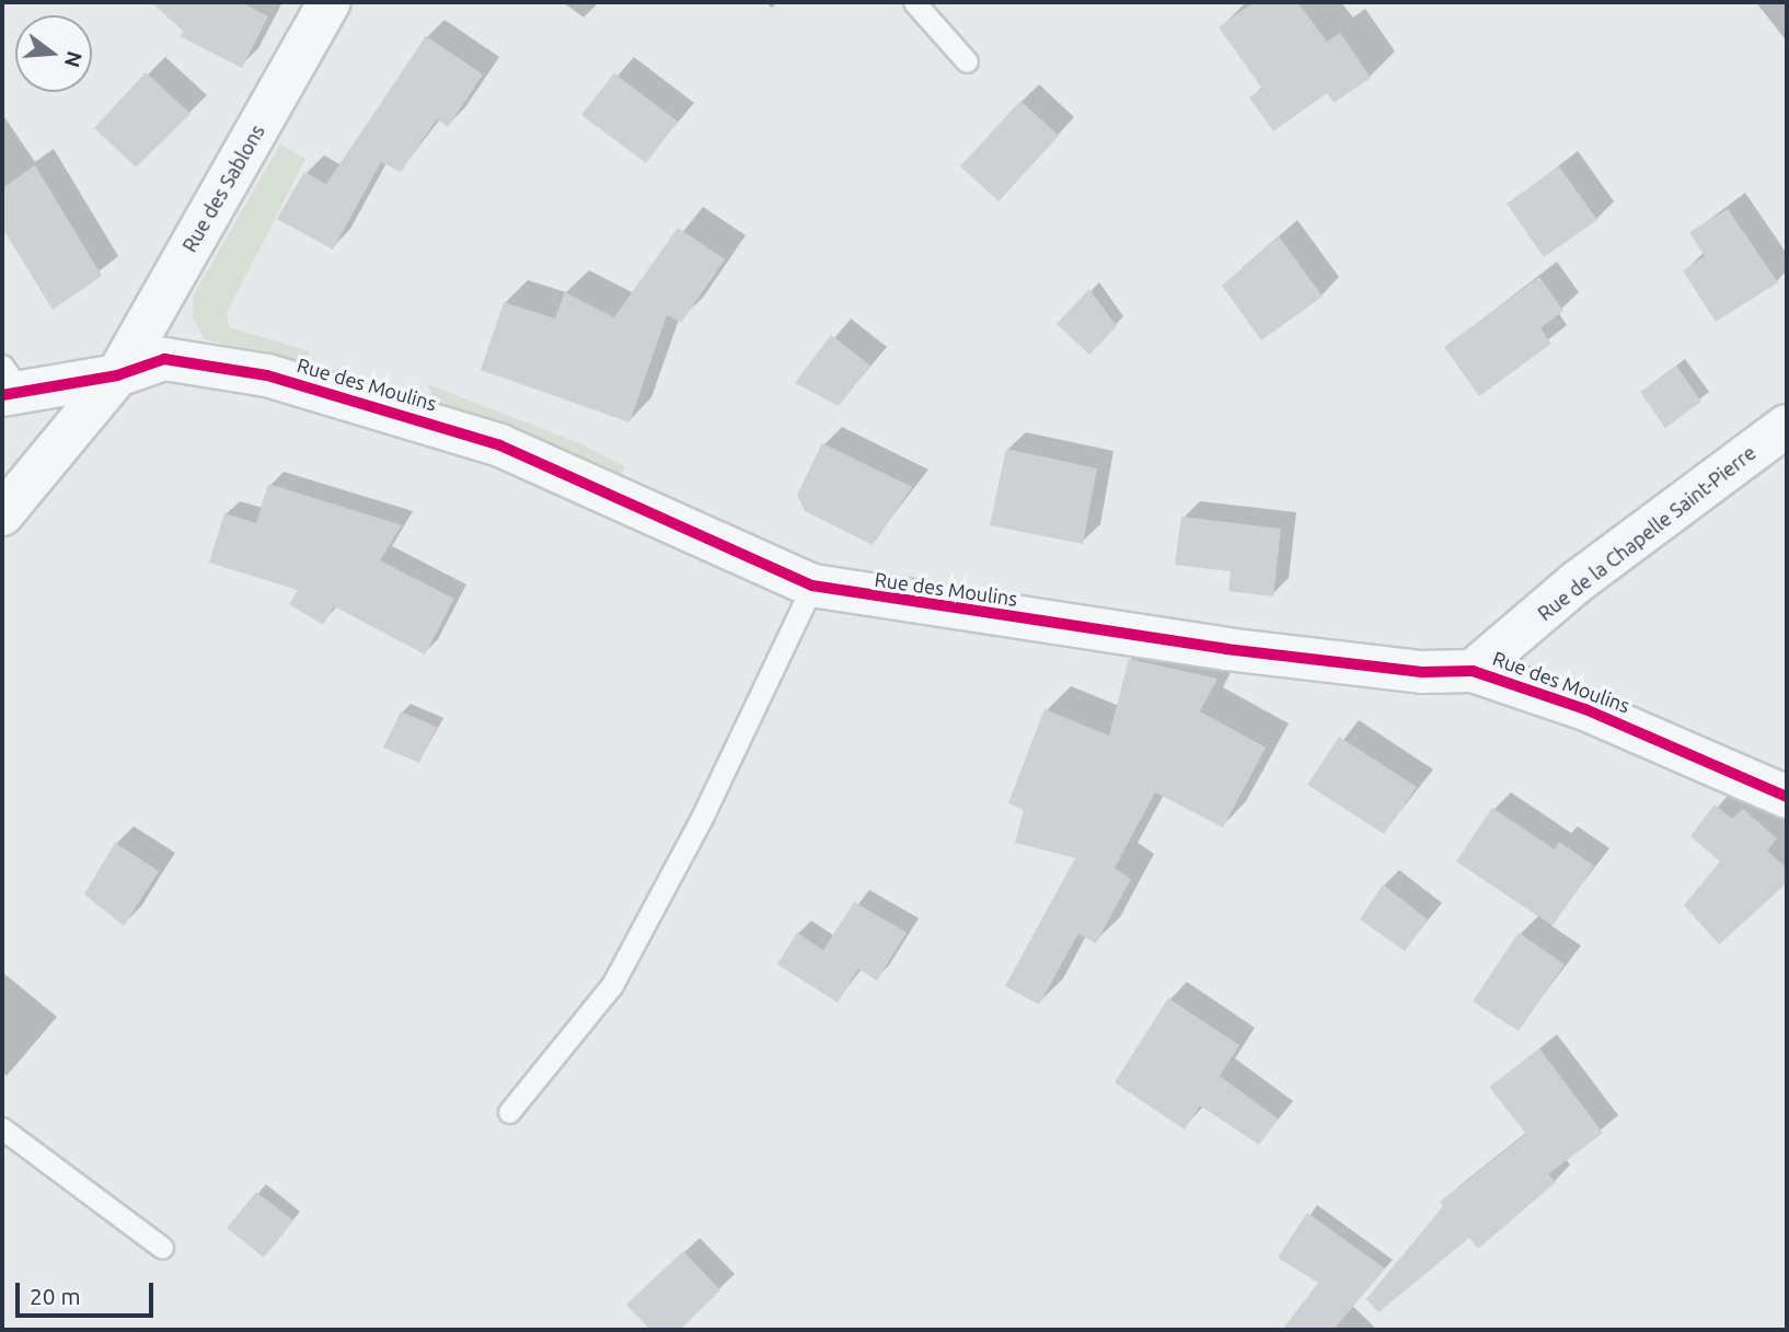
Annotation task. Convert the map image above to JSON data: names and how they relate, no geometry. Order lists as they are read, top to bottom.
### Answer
{
  "streets": {
    "street": ["Rue des Sablons", "Rue des Moulins", "Rue de la Chapelle Saint-Pierre"]
  },
  "crossings": [
    ["Rue des Sablons", "Rue des Moulins"],
    ["Rue des Moulins", "Rue de la Chapelle Saint-Pierre"]
  ],
  "scale_bar": "20 m",
  "north": "right"
}
